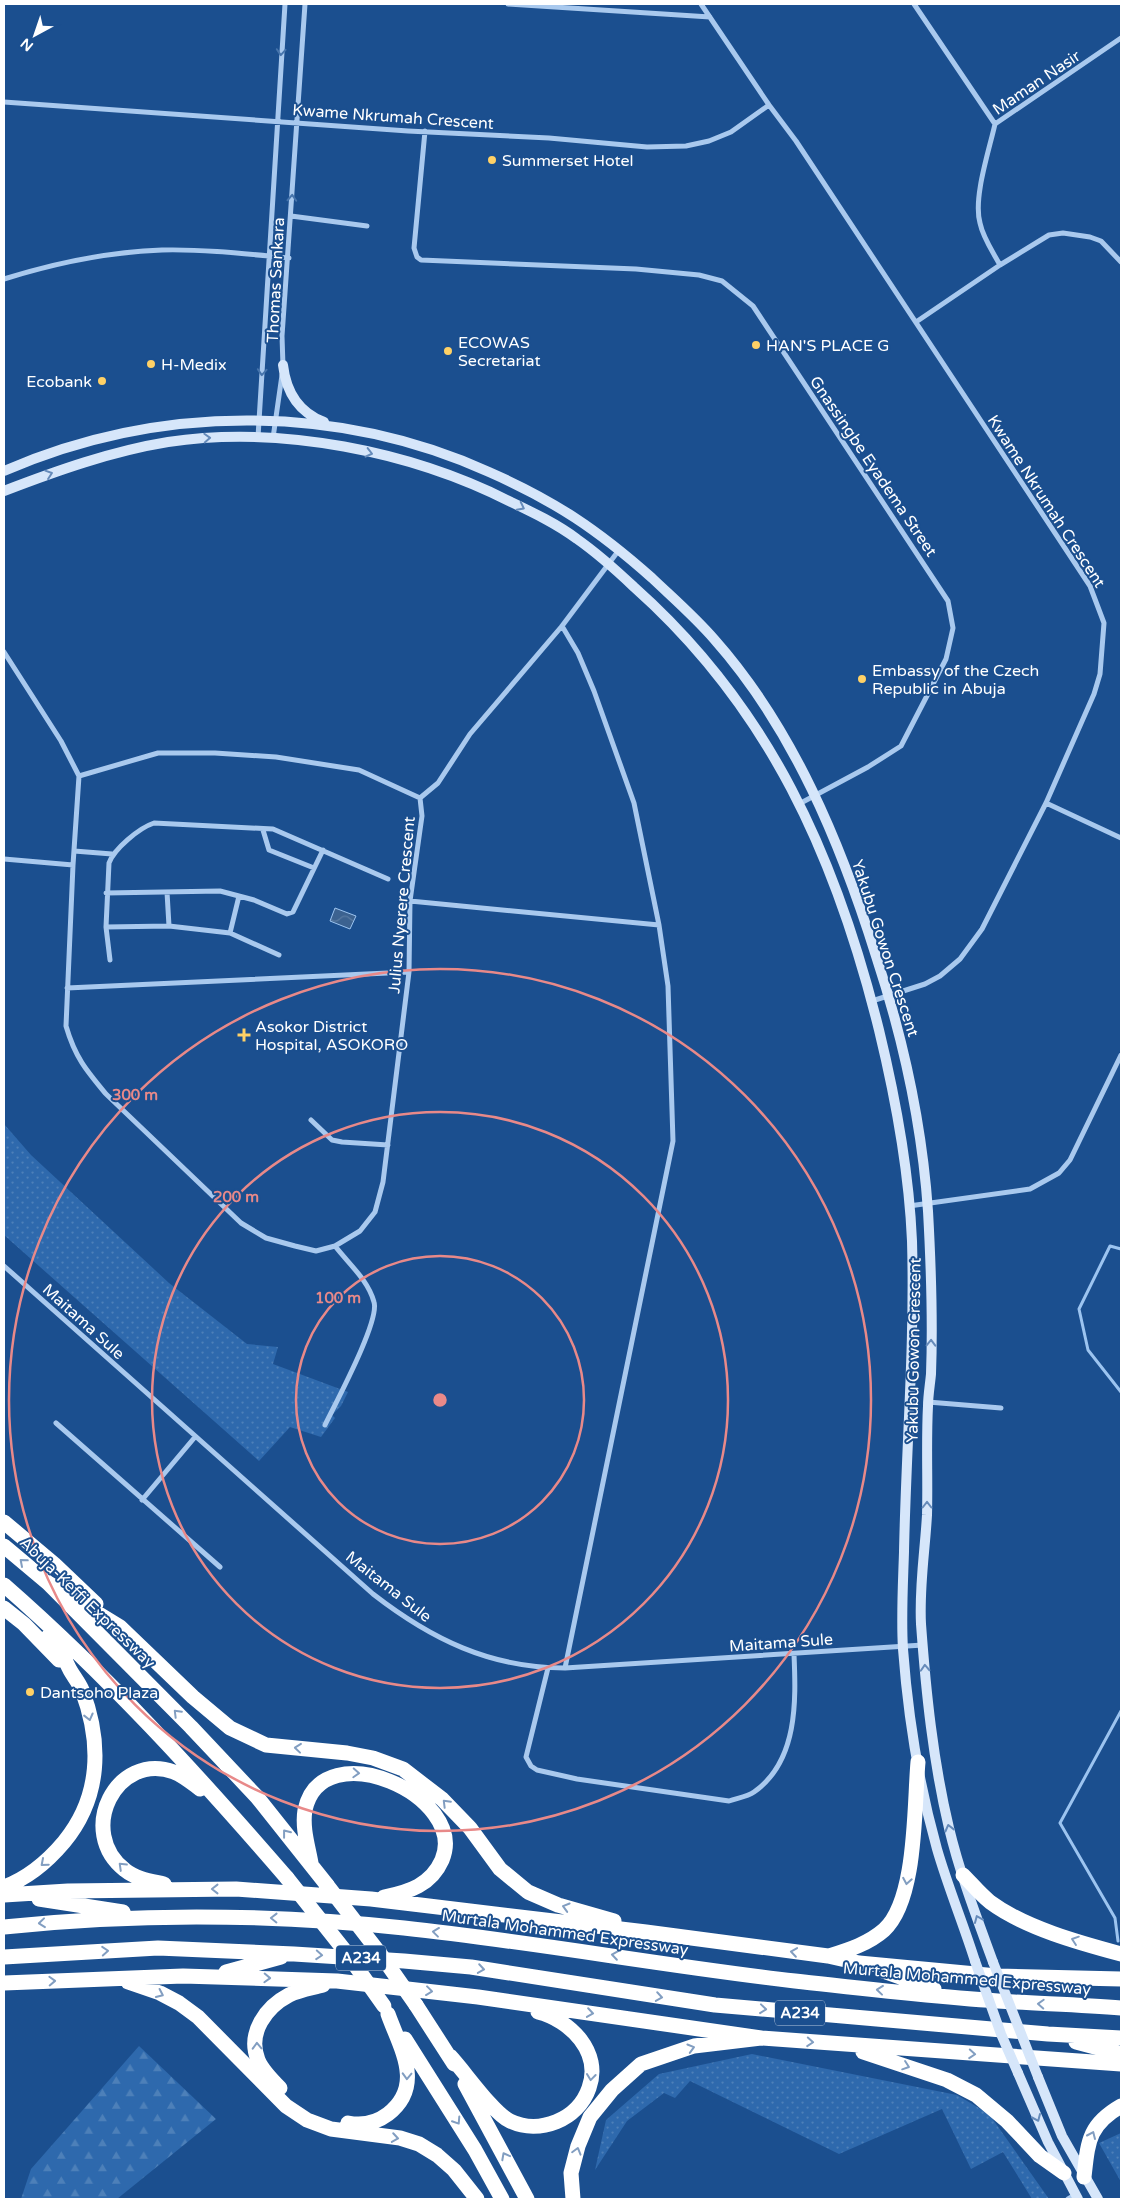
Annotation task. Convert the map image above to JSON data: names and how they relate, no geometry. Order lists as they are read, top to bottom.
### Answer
{
  "streets": {
    "highway": ["Abuja-Keffi Expressway", "Murtala Mohammed Expressway", "A234"],
    "main road": ["Yakubu Gowon Crescent"],
    "street": [
      "Maman Nasir",
      "Kwame Nkrumah Crescent",
      "Thomas Sankara",
      "Gnassingbe Eyadema Street",
      "Julius Nyerere Crescent",
      "Maitama Sule"
    ]
  },
  "crossings": [
    ["Kwame Nkrumah Crescent", "Thomas Sankara"],
    ["Kwame Nkrumah Crescent", "Gnassingbe Eyadema Street"],
    ["Kwame Nkrumah Crescent", "Yakubu Gowon Crescent"],
    ["Thomas Sankara", "Yakubu Gowon Crescent"],
    ["Gnassingbe Eyadema Street", "Yakubu Gowon Crescent"],
    ["Julius Nyerere Crescent", "Yakubu Gowon Crescent"],
    ["Yakubu Gowon Crescent", "Maitama Sule"],
    ["Abuja-Keffi Expressway", "A234"]
  ],
  "places": {
    "other": [
      "Summerset Hotel",
      "HAN'S PLACE G",
      "ECOWAS Secretariat",
      "H-Medix",
      "Ecobank",
      "Embassy of the Czech Republic in Abuja",
      "Dantsoho Plaza"
    ],
    "health": ["Asokor District Hospital, ASOKORO"]
  },
  "north": "bottom left",
  "rings": ["300 m", "200 m", "100 m"]
}
